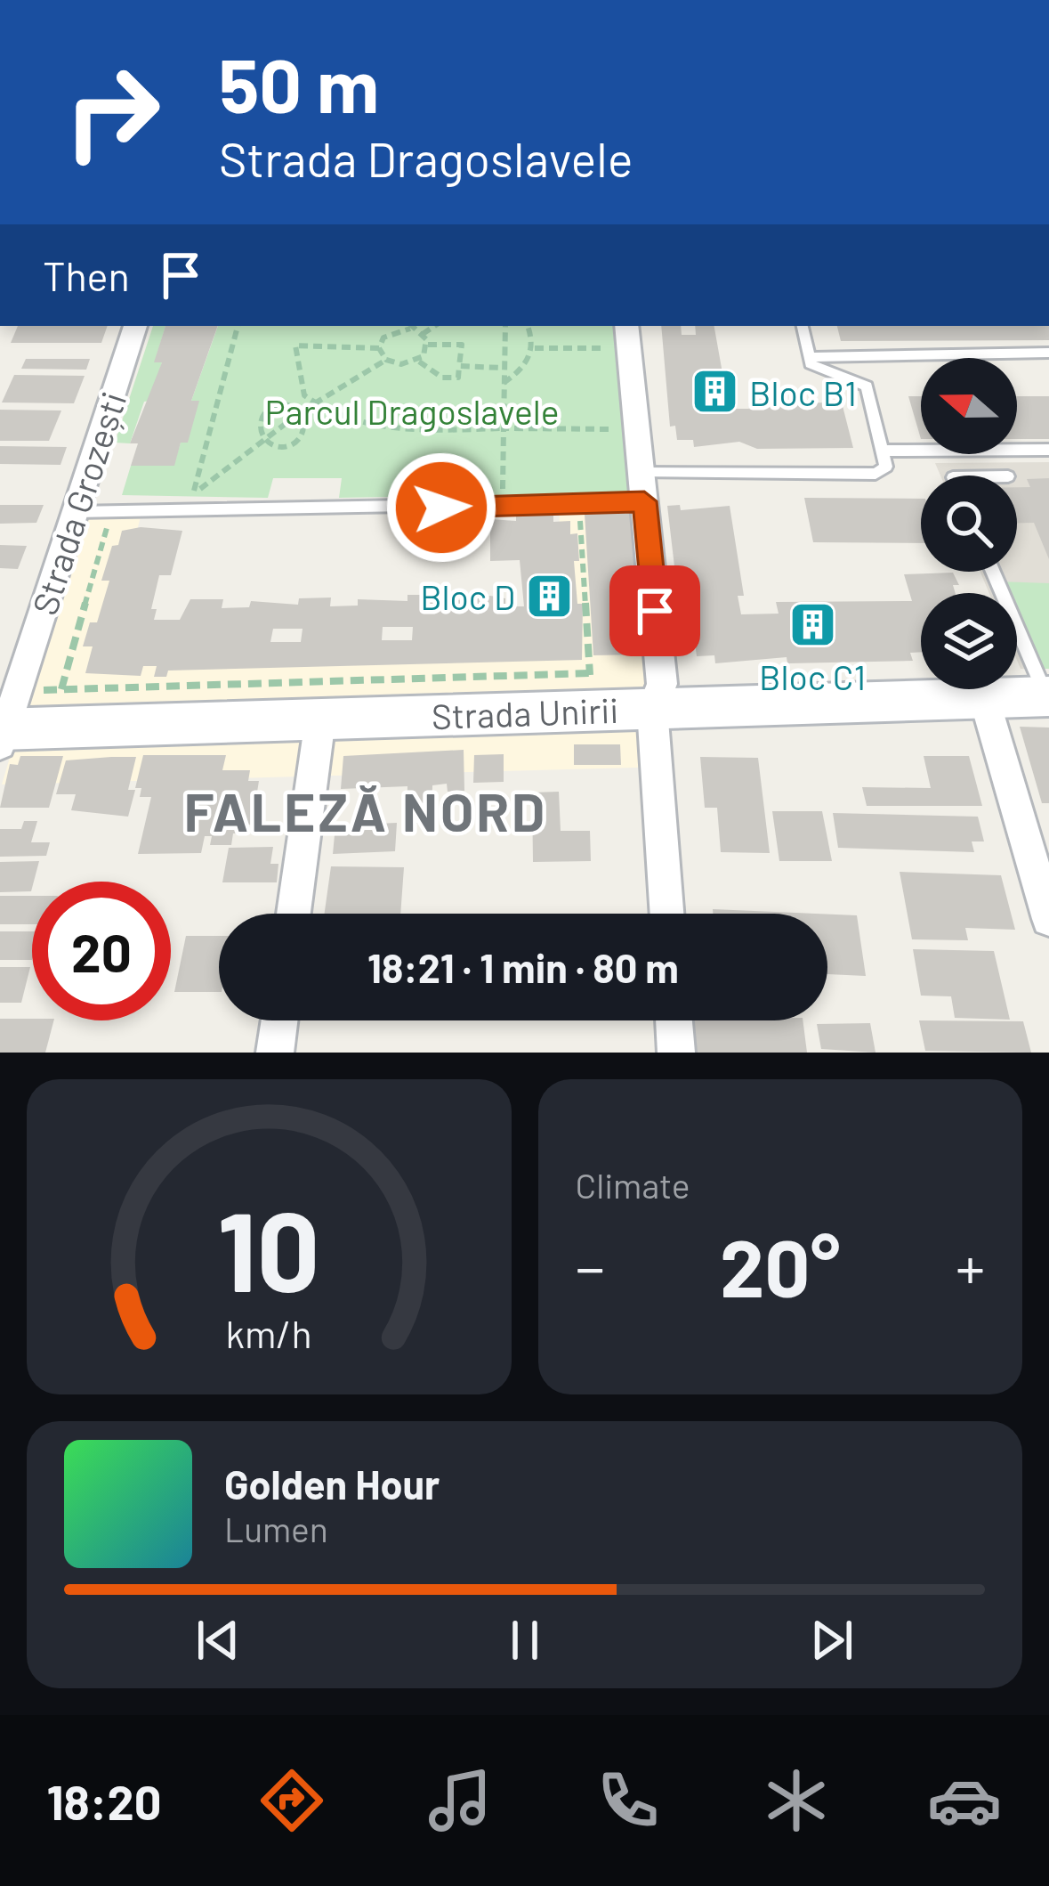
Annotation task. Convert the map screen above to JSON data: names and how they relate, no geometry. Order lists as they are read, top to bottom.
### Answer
{
  "streets": {
    "street": ["Strada Grozești", "Strada Unirii"]
  },
  "crossings": [
    ["Strada Grozești", "Strada Unirii"]
  ],
  "districts": ["FALEZĂ NORD"],
  "parks": ["Parcul Dragoslavele"],
  "places": {
    "building": ["Bloc B1", "Bloc D", "Bloc C1"]
  },
  "north": "left",
  "page": {
    "turn": ["50 m", "Strada Dragoslavele"],
    "then": "Then",
    "limit": "20",
    "trip": "18:21 · 1 min · 80 m",
    "tile": "Climate",
    "heat": ["−", "20°", "+"],
    "song": ["Golden Hour", "Lumen"],
    "tabs": "18:20",
    "gauge": ["10", "km/h"]
  }
}
